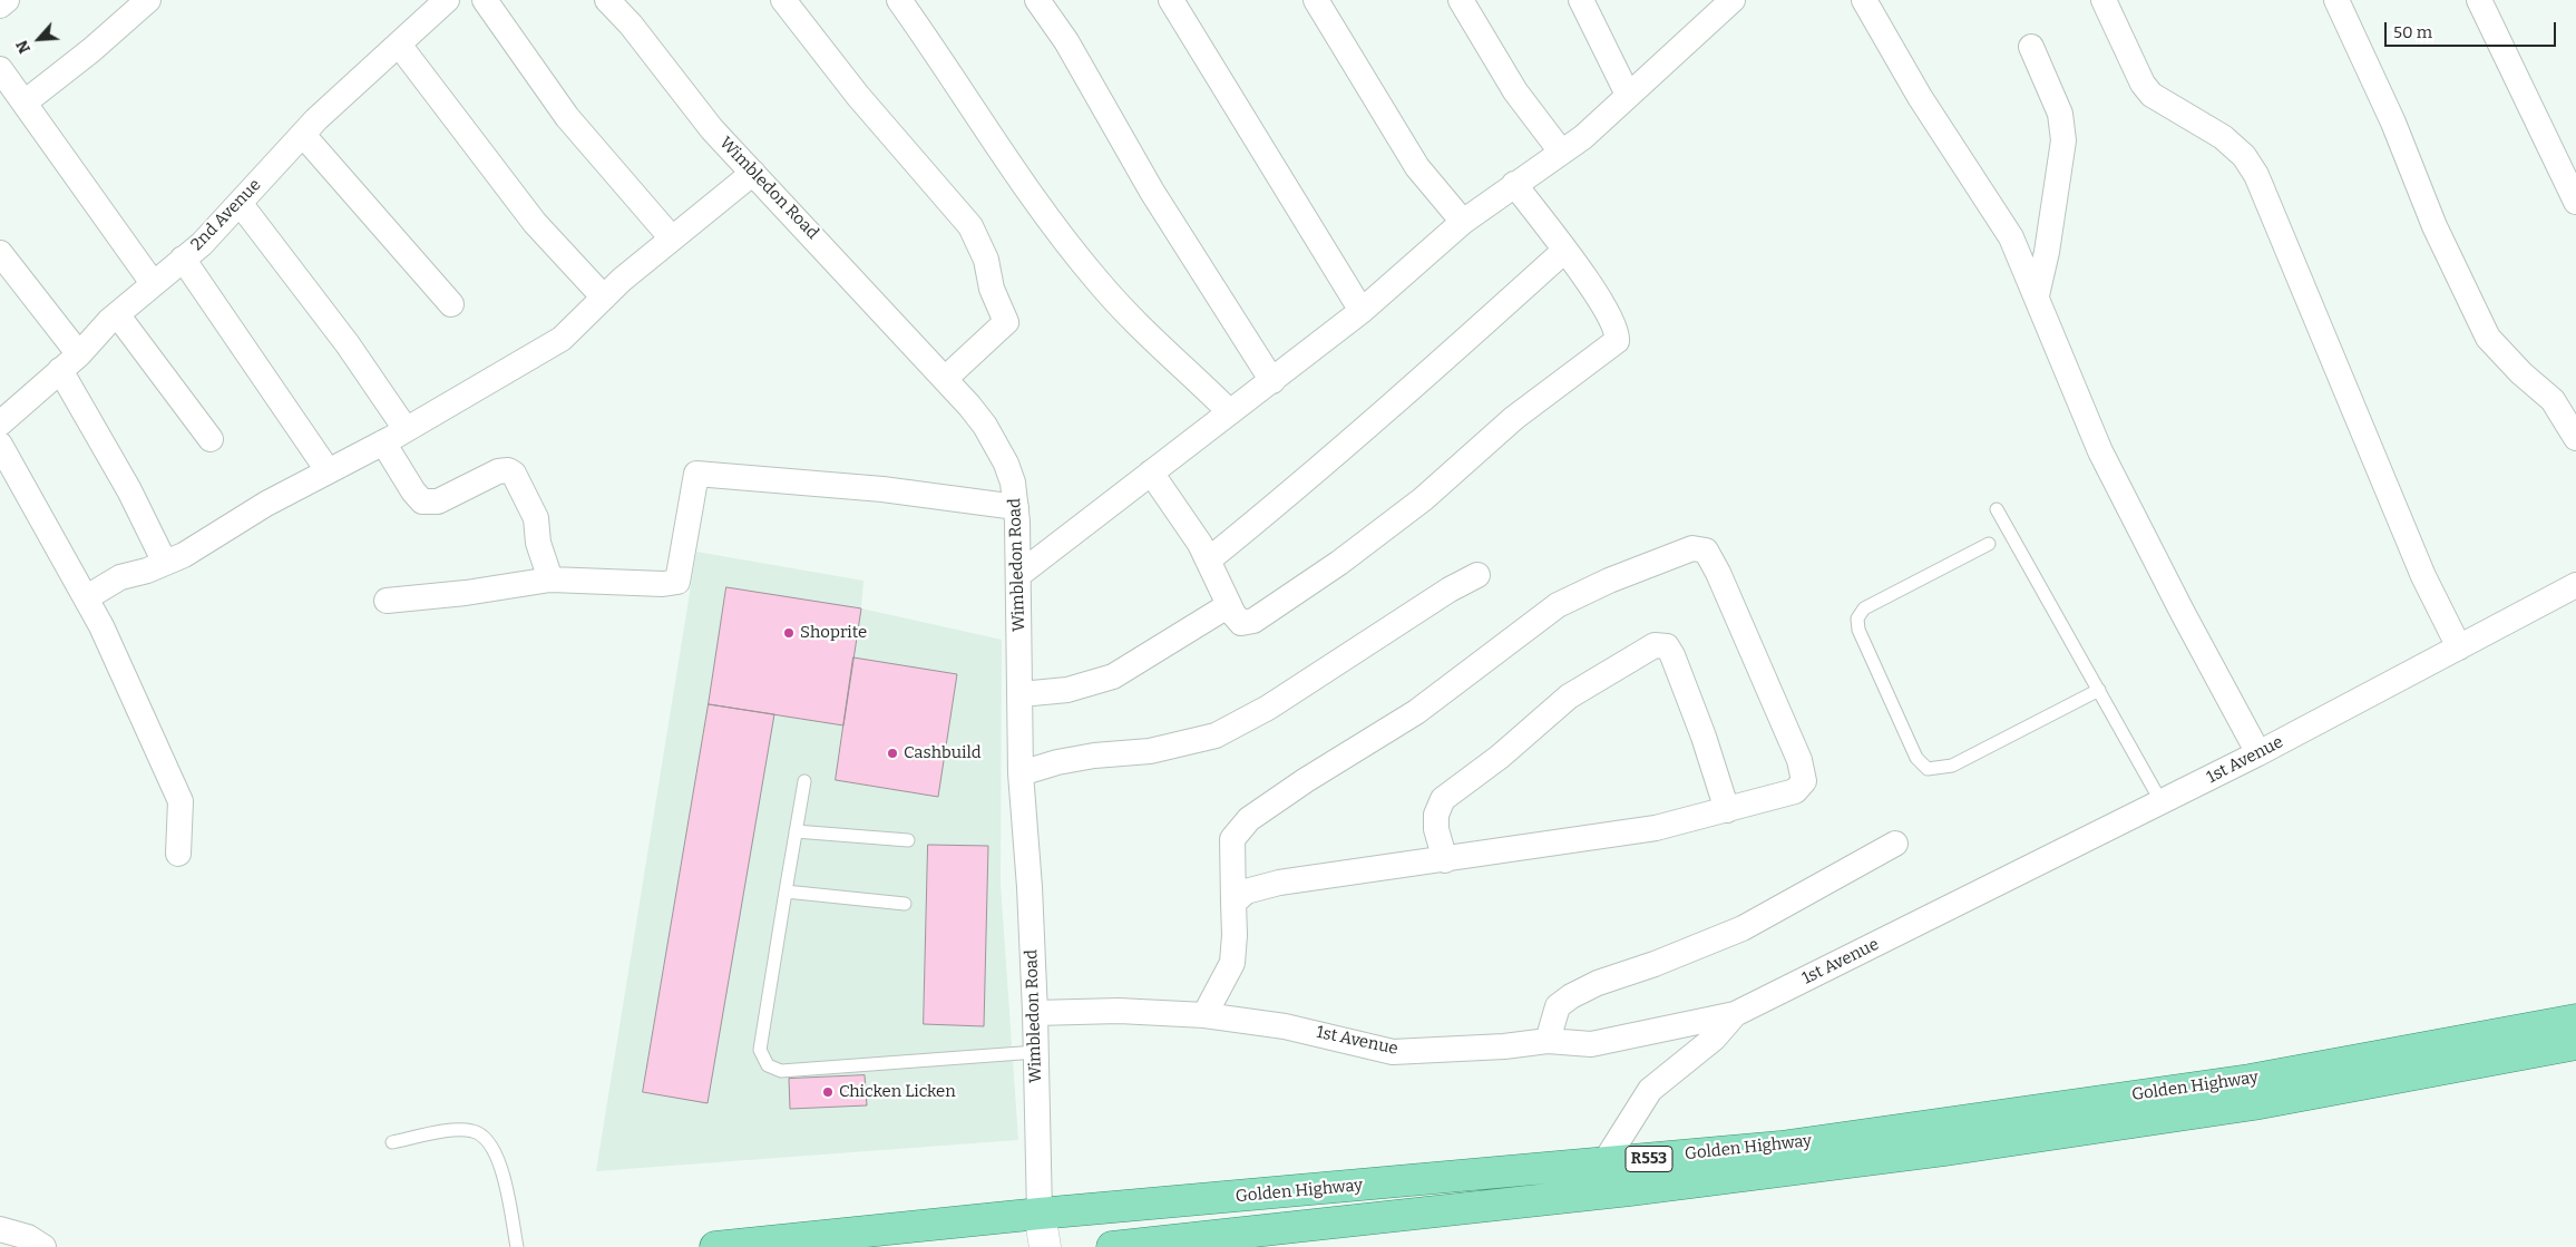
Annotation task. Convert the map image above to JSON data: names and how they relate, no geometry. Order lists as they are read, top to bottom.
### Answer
{
  "streets": {
    "main road": ["Golden Highway", "R553"],
    "street": ["Wimbledon Road", "2nd Avenue", "1st Avenue"]
  },
  "crossings": [
    ["Wimbledon Road", "1st Avenue"],
    ["Wimbledon Road", "Golden Highway"]
  ],
  "places": ["Shoprite", "Cashbuild", "Chicken Licken"],
  "scale_bar": "50 m",
  "north": "bottom left"
}
